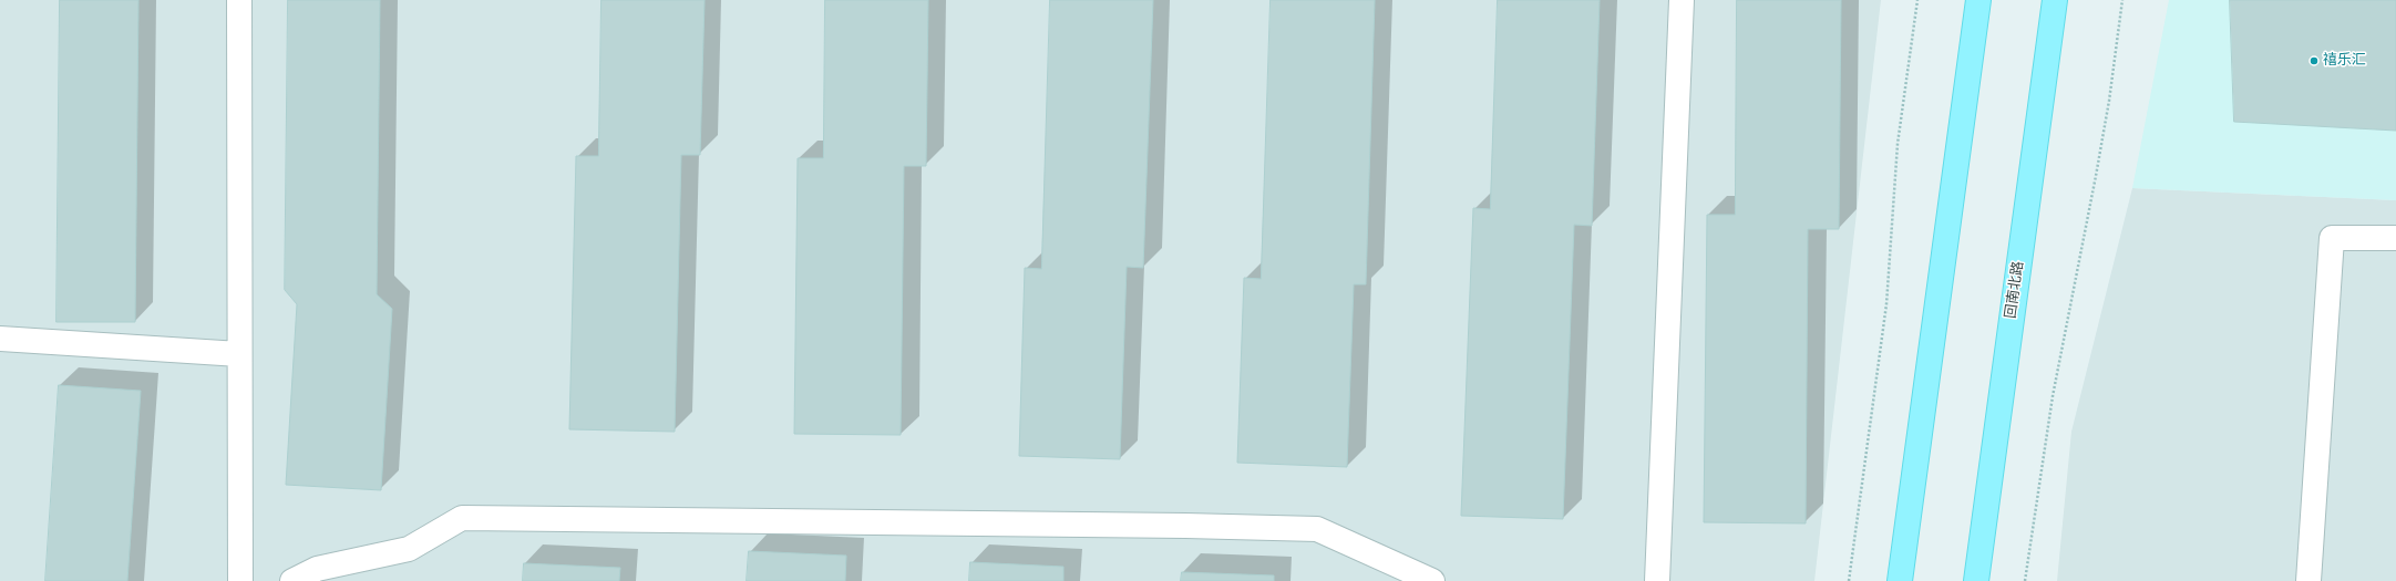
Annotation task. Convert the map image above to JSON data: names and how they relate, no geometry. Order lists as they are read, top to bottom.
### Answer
{
  "streets": {
    "main road": ["回南北路"]
  },
  "places": ["禧乐汇"]
}
